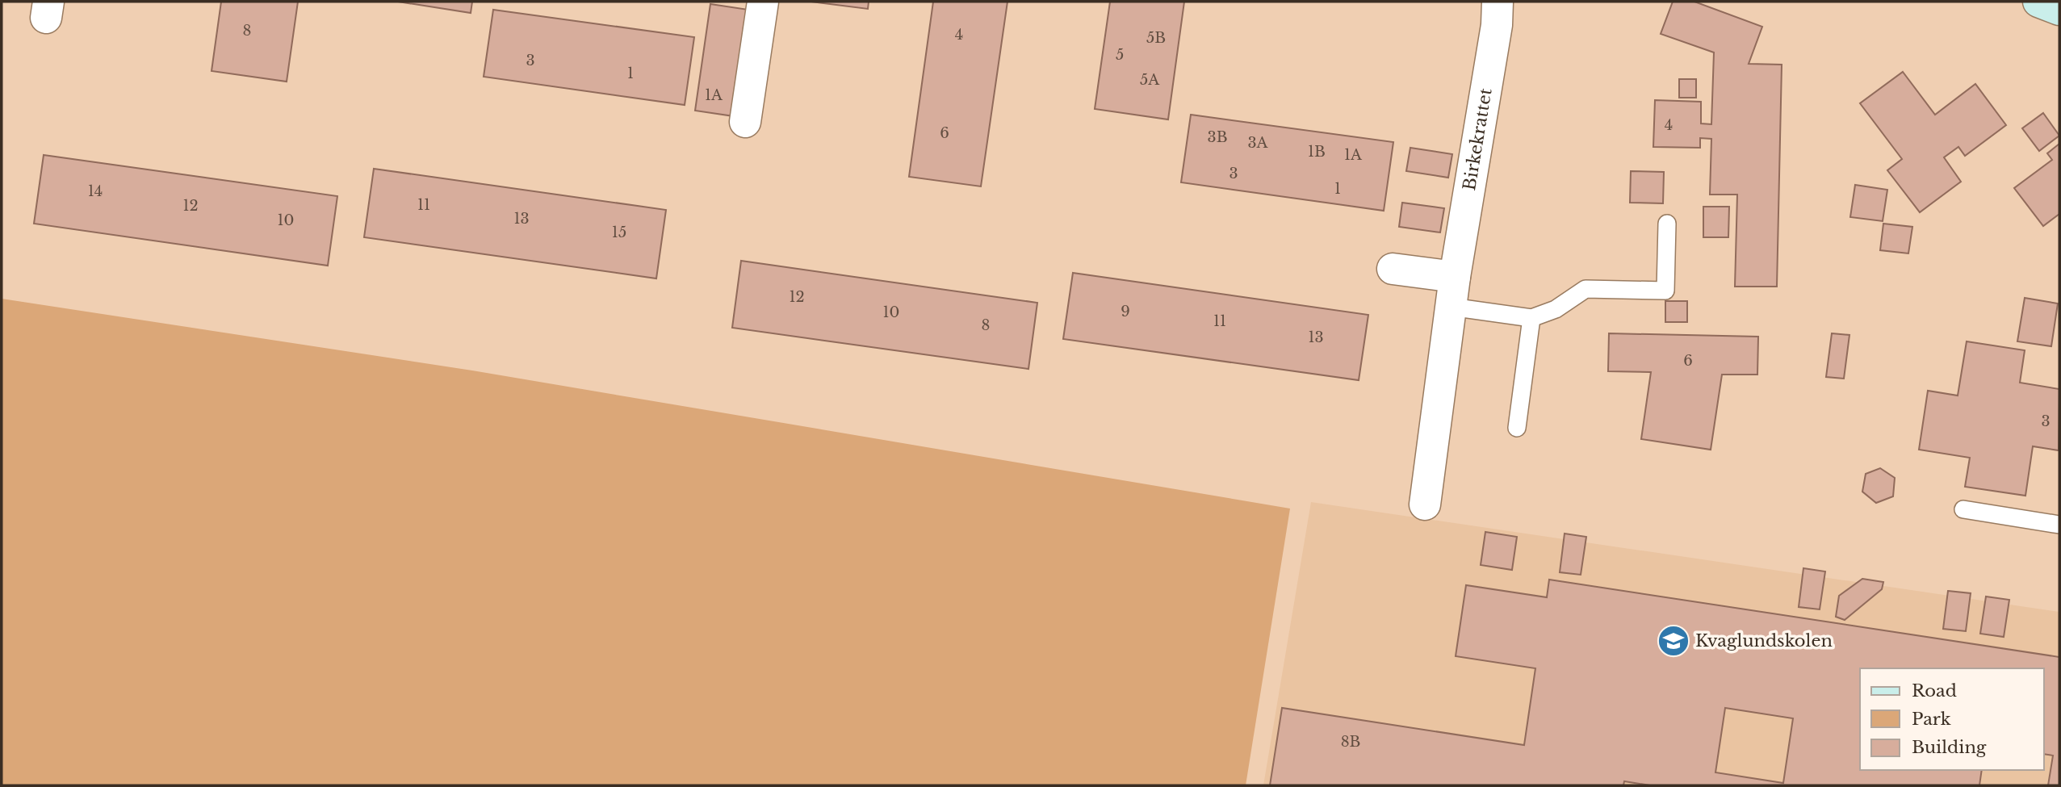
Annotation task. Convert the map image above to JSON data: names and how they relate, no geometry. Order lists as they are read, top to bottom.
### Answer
{
  "streets": {
    "street": ["Birkekrattet"]
  },
  "places": {
    "school or university": ["Kvaglundskolen"]
  },
  "house_numbers": [
    "8",
    "4",
    "5B",
    "5",
    "3",
    "1",
    "5A",
    "1A",
    "4",
    "6",
    "3B",
    "3A",
    "1B",
    "1A",
    "3",
    "1",
    "14",
    "11",
    "12",
    "13",
    "10",
    "15",
    "12",
    "9",
    "10",
    "11",
    "8",
    "13",
    "6",
    "3",
    "8B"
  ],
  "legend": ["Road", "Park", "Building"]
}
